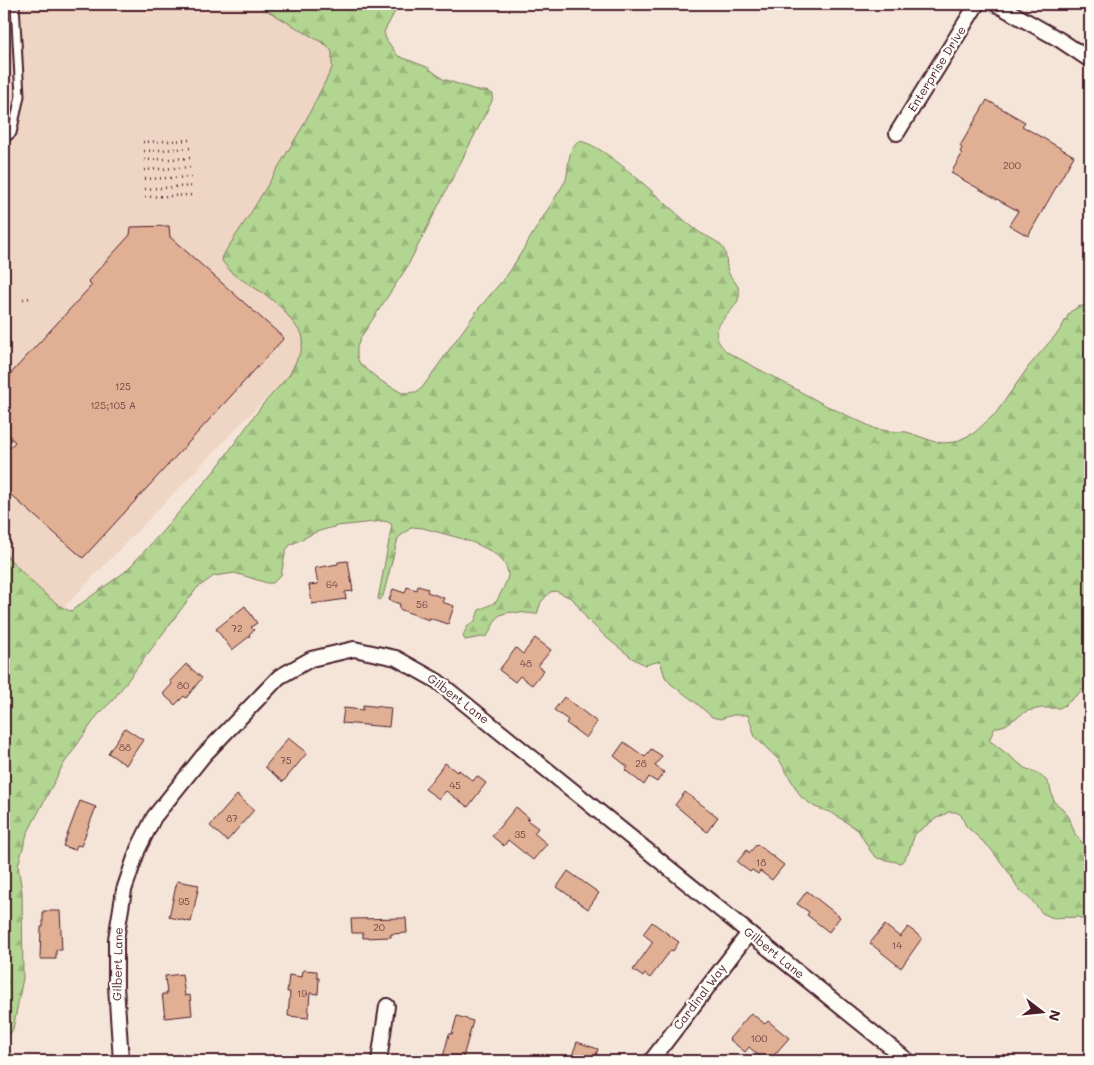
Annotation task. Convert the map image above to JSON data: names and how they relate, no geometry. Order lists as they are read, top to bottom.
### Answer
{
  "streets": {
    "street": ["Enterprise Drive", "Gilbert Lane", "Cardinal Way"]
  },
  "crossings": [
    ["Gilbert Lane", "Cardinal Way"]
  ],
  "house_numbers": [
    "200",
    "125",
    "125;105 A",
    "64",
    "56",
    "72",
    "48",
    "80",
    "88",
    "75",
    "28",
    "45",
    "87",
    "35",
    "18",
    "95",
    "20",
    "14",
    "19",
    "100"
  ],
  "north": "right"
}
